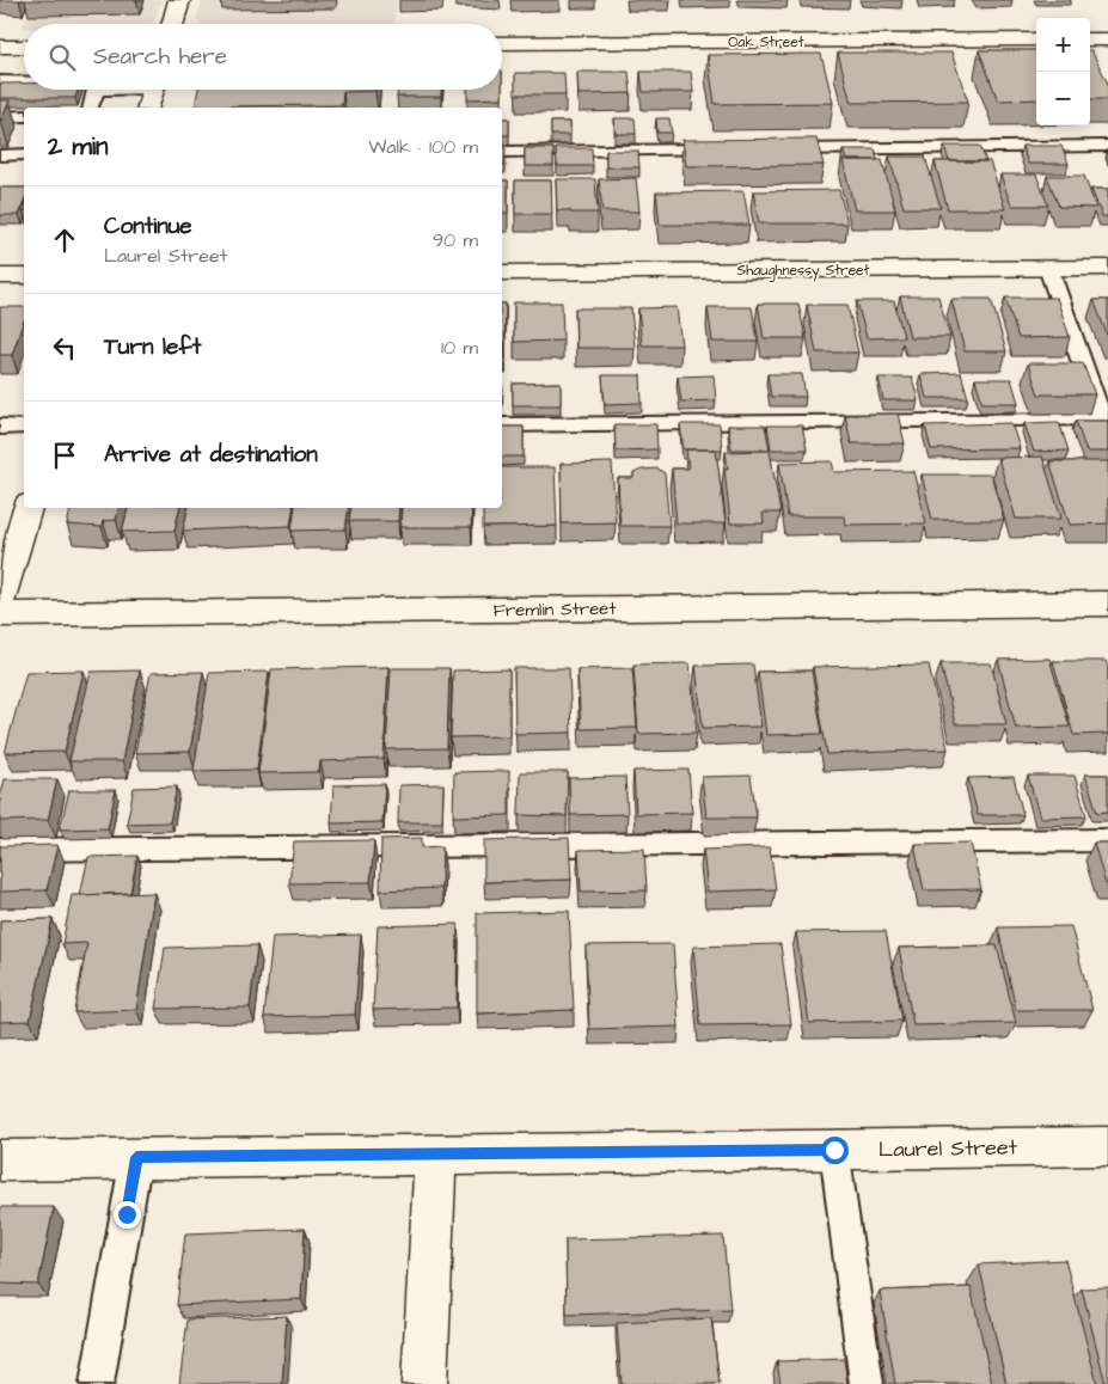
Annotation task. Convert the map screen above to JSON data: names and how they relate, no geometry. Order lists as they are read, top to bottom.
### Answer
{
  "streets": {
    "street": [
      "Oak Street",
      "Shaughnessy Street",
      "Fremlin Street",
      "Laurel Street"
    ]
  },
  "page": {
    "map_buttons": ["+", "−"],
    "search": "Search here",
    "heading": ["2 min", "Walk · 100 m"],
    "list": [
      ["Continue", "Laurel Street", "90 m"],
      ["Turn left", "10 m"],
      "Arrive at destination"
    ]
  }
}
